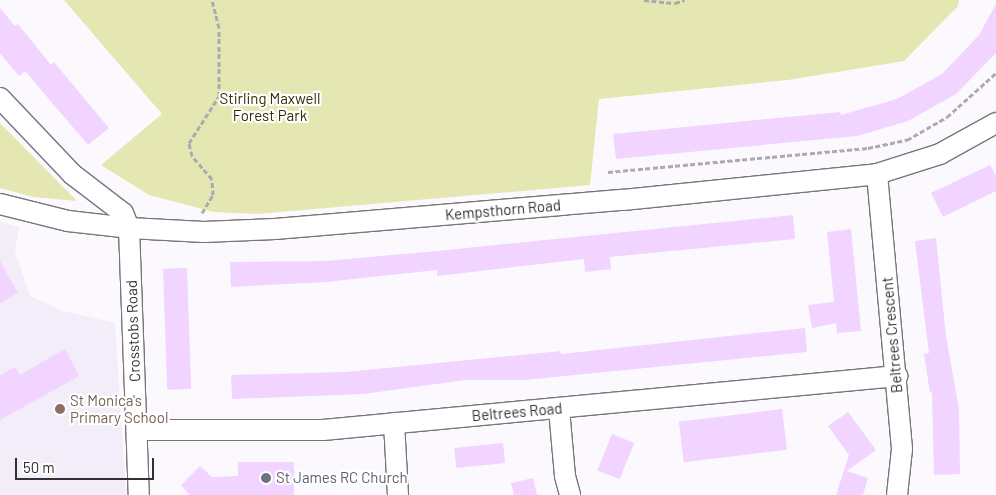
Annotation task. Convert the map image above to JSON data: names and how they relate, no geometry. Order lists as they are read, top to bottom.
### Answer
{
  "streets": {
    "street": [
      "Kempsthorn Road",
      "Crosstobs Road",
      "Beltrees Crescent",
      "Beltrees Road"
    ]
  },
  "crossings": [
    ["Kempsthorn Road", "Crosstobs Road"],
    ["Kempsthorn Road", "Beltrees Crescent"],
    ["Crosstobs Road", "Beltrees Road"],
    ["Beltrees Crescent", "Beltrees Road"]
  ],
  "parks": ["Stirling Maxwell Forest Park"],
  "places": ["St Monica's Primary School", "St James RC Church"],
  "scale_bar": "50 m"
}
